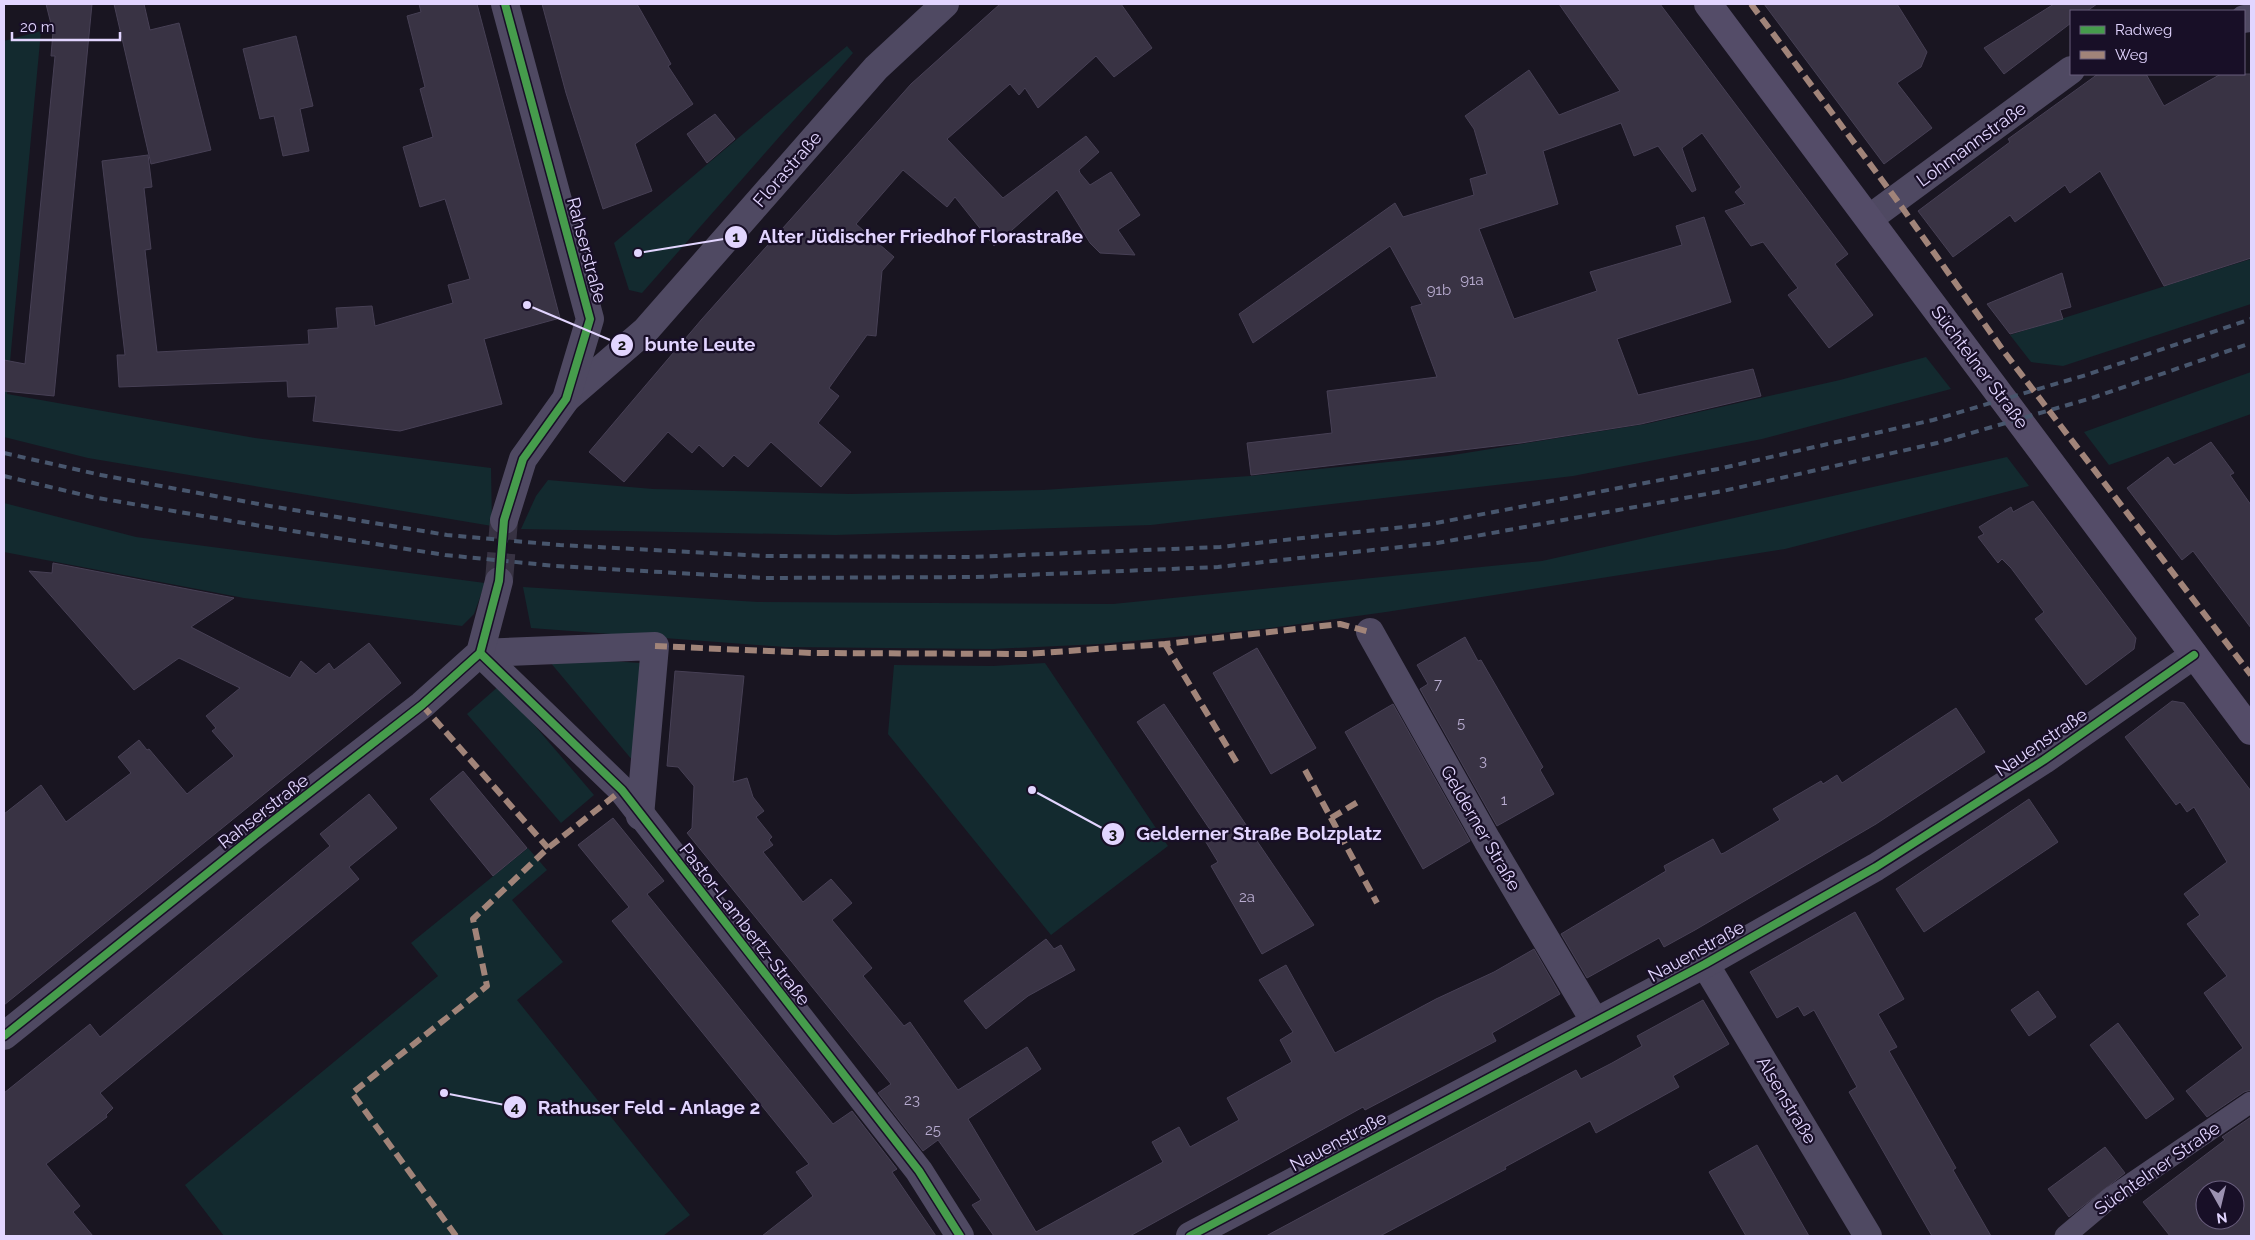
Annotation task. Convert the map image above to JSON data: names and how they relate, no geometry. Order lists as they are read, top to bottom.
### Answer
{
  "streets": {
    "main road": ["Süchtelner Straße"],
    "street": [
      "Lohmannstraße",
      "Florastraße",
      "Rahserstraße",
      "Nauenstraße",
      "Gelderner Straße",
      "Pastor-Lambertz-Straße",
      "Alsenstraße"
    ]
  },
  "crossings": [
    ["Lohmannstraße", "Süchtelner Straße"],
    ["Florastraße", "Rahserstraße"],
    ["Rahserstraße", "Pastor-Lambertz-Straße"],
    ["Süchtelner Straße", "Nauenstraße"],
    ["Nauenstraße", "Gelderner Straße"],
    ["Nauenstraße", "Alsenstraße"]
  ],
  "places": [
    "Alter Jüdischer Friedhof Florastraße",
    "bunte Leute",
    "Gelderner Straße Bolzplatz",
    "Rathuser Feld - Anlage 2"
  ],
  "house_numbers": [
    "91a",
    "91b",
    "7",
    "5",
    "3",
    "1",
    "2a",
    "23",
    "25"
  ],
  "legend": ["Radweg", "Weg"],
  "scale_bar": "20 m",
  "north": "bottom"
}
